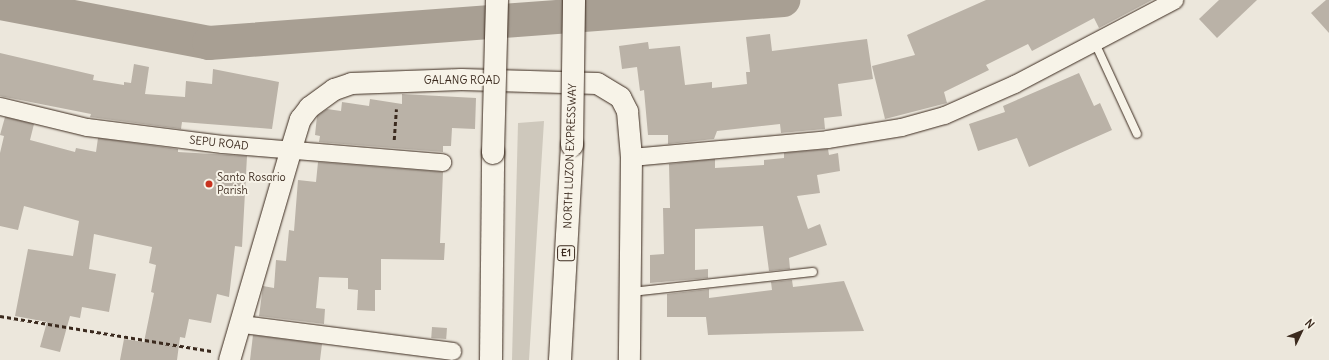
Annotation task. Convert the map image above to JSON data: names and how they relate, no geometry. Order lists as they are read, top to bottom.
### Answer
{
  "streets": {
    "highway": ["NORTH LUZON EXPRESSWAY", "E1"],
    "street": ["GALANG ROAD", "SEPU ROAD"]
  },
  "crossings": [
    ["GALANG ROAD", "SEPU ROAD"]
  ],
  "places": ["Santo Rosario Parish"],
  "north": "top right"
}
